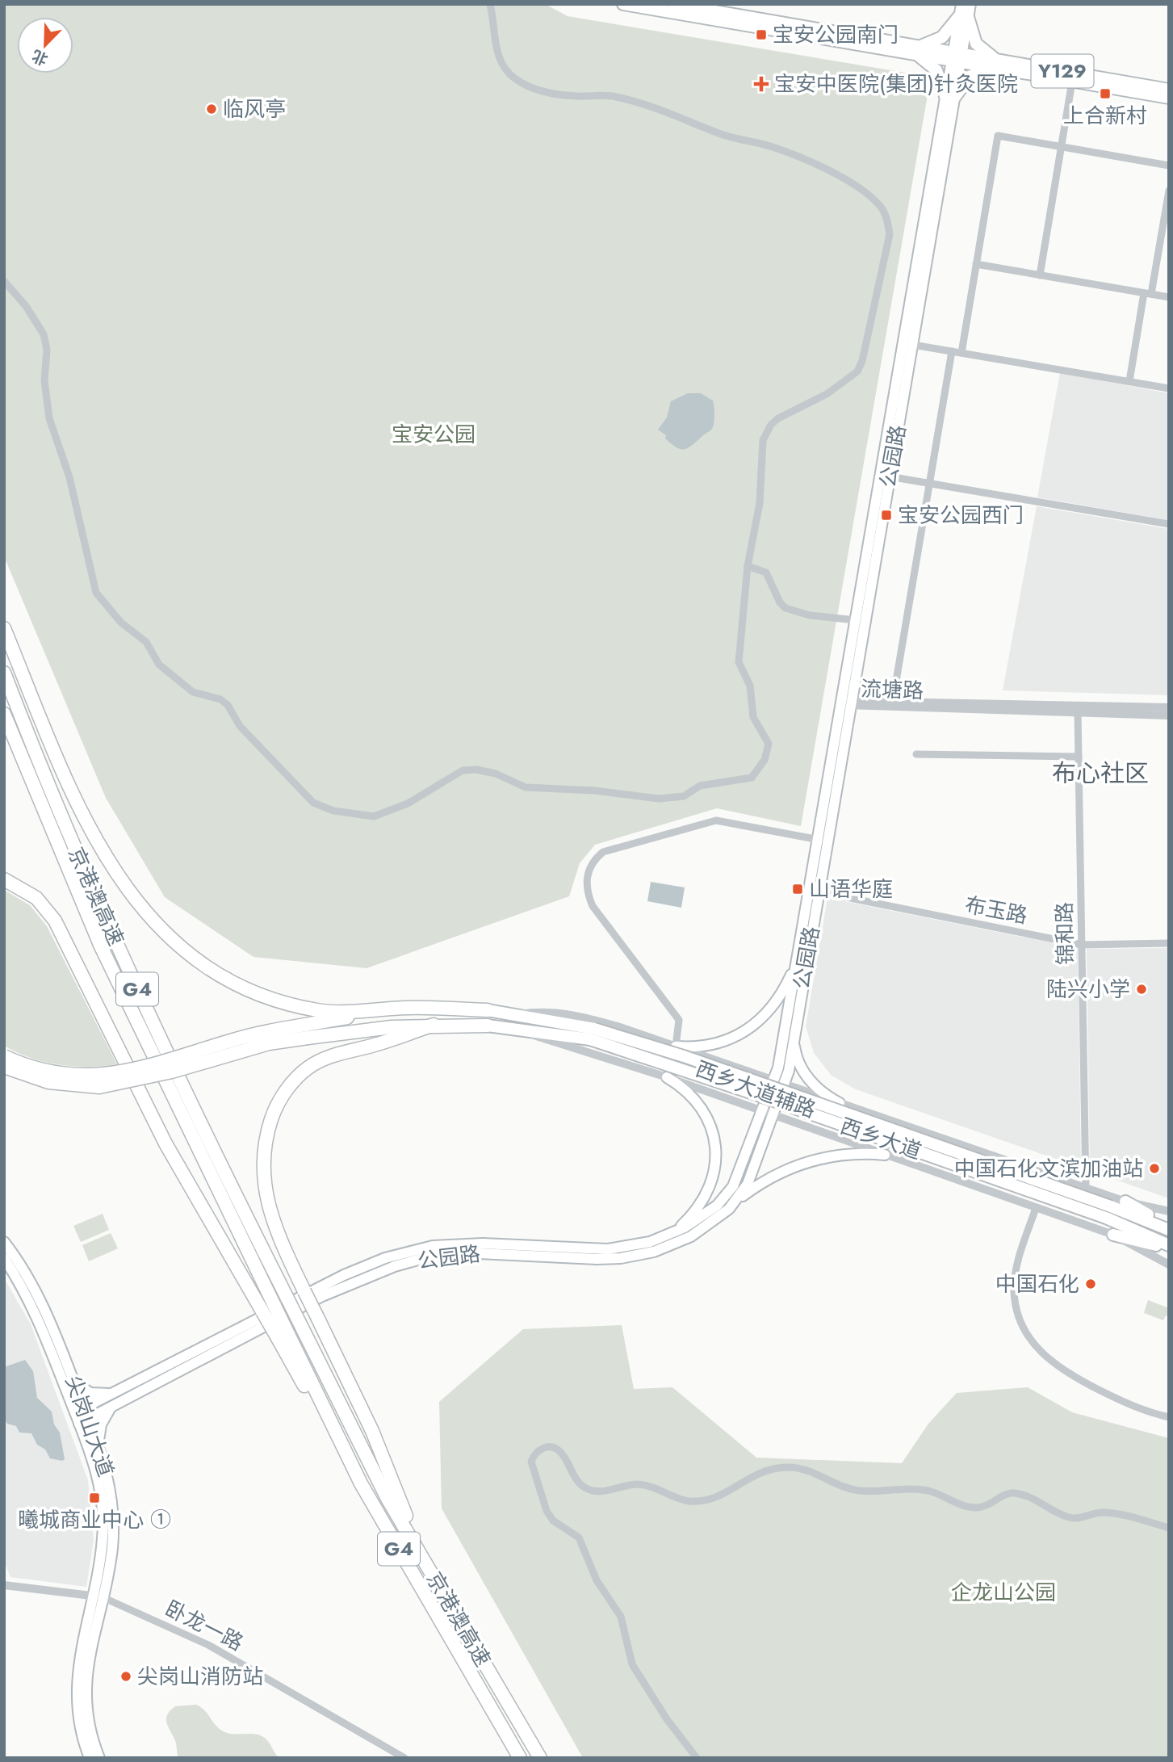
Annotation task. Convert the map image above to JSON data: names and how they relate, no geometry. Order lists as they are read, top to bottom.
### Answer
{
  "streets": {
    "highway": ["京港澳高速", "G4"],
    "main road": [
      "Y129",
      "公园路",
      "西乡大道",
      "尖岗山大道"
    ],
    "street": [
      "流塘路",
      "布玉路",
      "锦和路",
      "西乡大道辅路",
      "卧龙一路"
    ]
  },
  "crossings": [
    ["Y129", "公园路"],
    ["公园路", "流塘路"],
    ["公园路", "布玉路"],
    ["公园路", "西乡大道辅路"],
    ["公园路", "尖岗山大道"],
    ["流塘路", "锦和路"],
    ["布玉路", "锦和路"],
    ["锦和路", "西乡大道辅路"],
    ["尖岗山大道", "卧龙一路"]
  ],
  "districts": ["布心社区"],
  "parks": ["宝安公园", "企龙山公园"],
  "places": {
    "transit": [
      "宝安公园南门",
      "上合新村",
      "宝安公园西门",
      "山语华庭",
      "曦城商业中心 ①"
    ],
    "health": ["宝安中医院(集团)针灸医院"],
    "other": [
      "临风亭",
      "陆兴小学",
      "中国石化文滨加油站",
      "中国石化",
      "尖岗山消防站"
    ]
  },
  "north": "bottom left"
}
